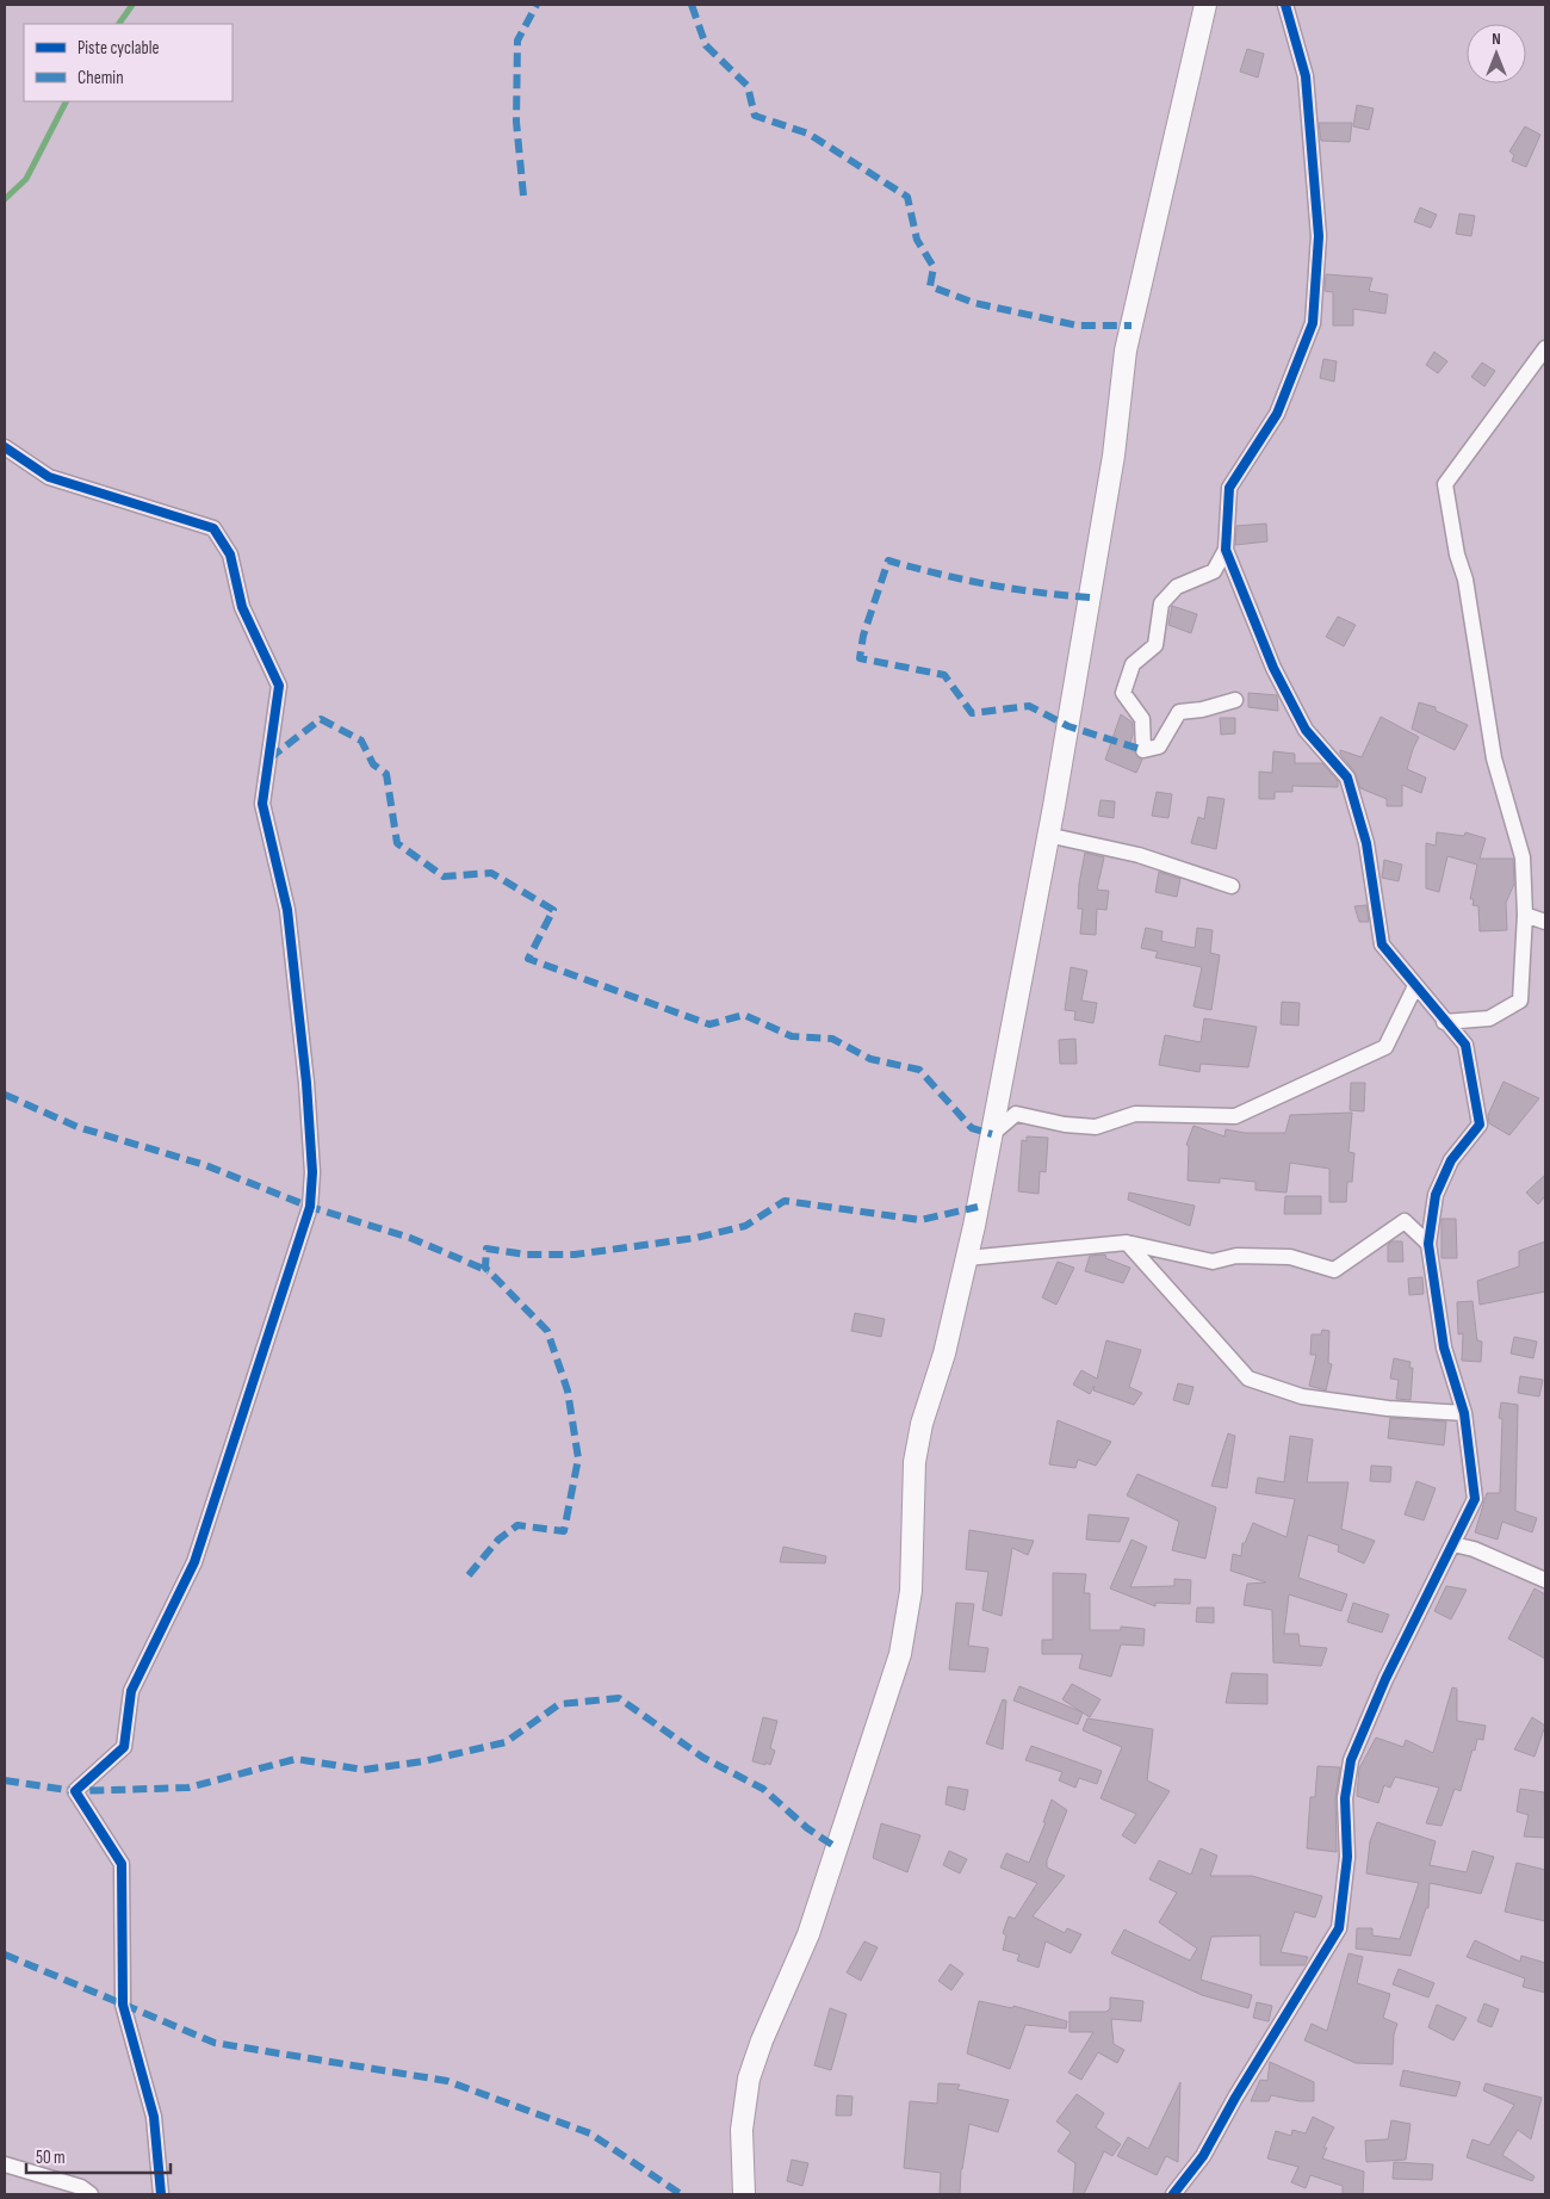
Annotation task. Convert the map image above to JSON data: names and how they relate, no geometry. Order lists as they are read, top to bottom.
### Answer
{
  "legend": ["Piste cyclable", "Chemin"],
  "scale_bar": "50 m",
  "north": "top"
}
